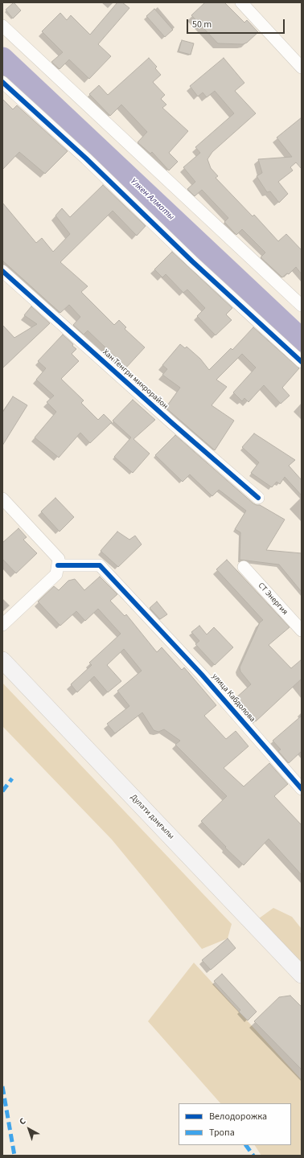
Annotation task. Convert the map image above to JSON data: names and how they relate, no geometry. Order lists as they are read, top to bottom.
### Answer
{
  "streets": {
    "main road": ["Дулати даңғылы"],
    "street": ["Хан Тенгри микрорайон", "СТ Энергия", "улица Кабдолова"]
  },
  "water": ["Үлкен Алматы"],
  "legend": ["Велодорожка", "Тропа"],
  "scale_bar": "50 m",
  "north": "top left"
}
